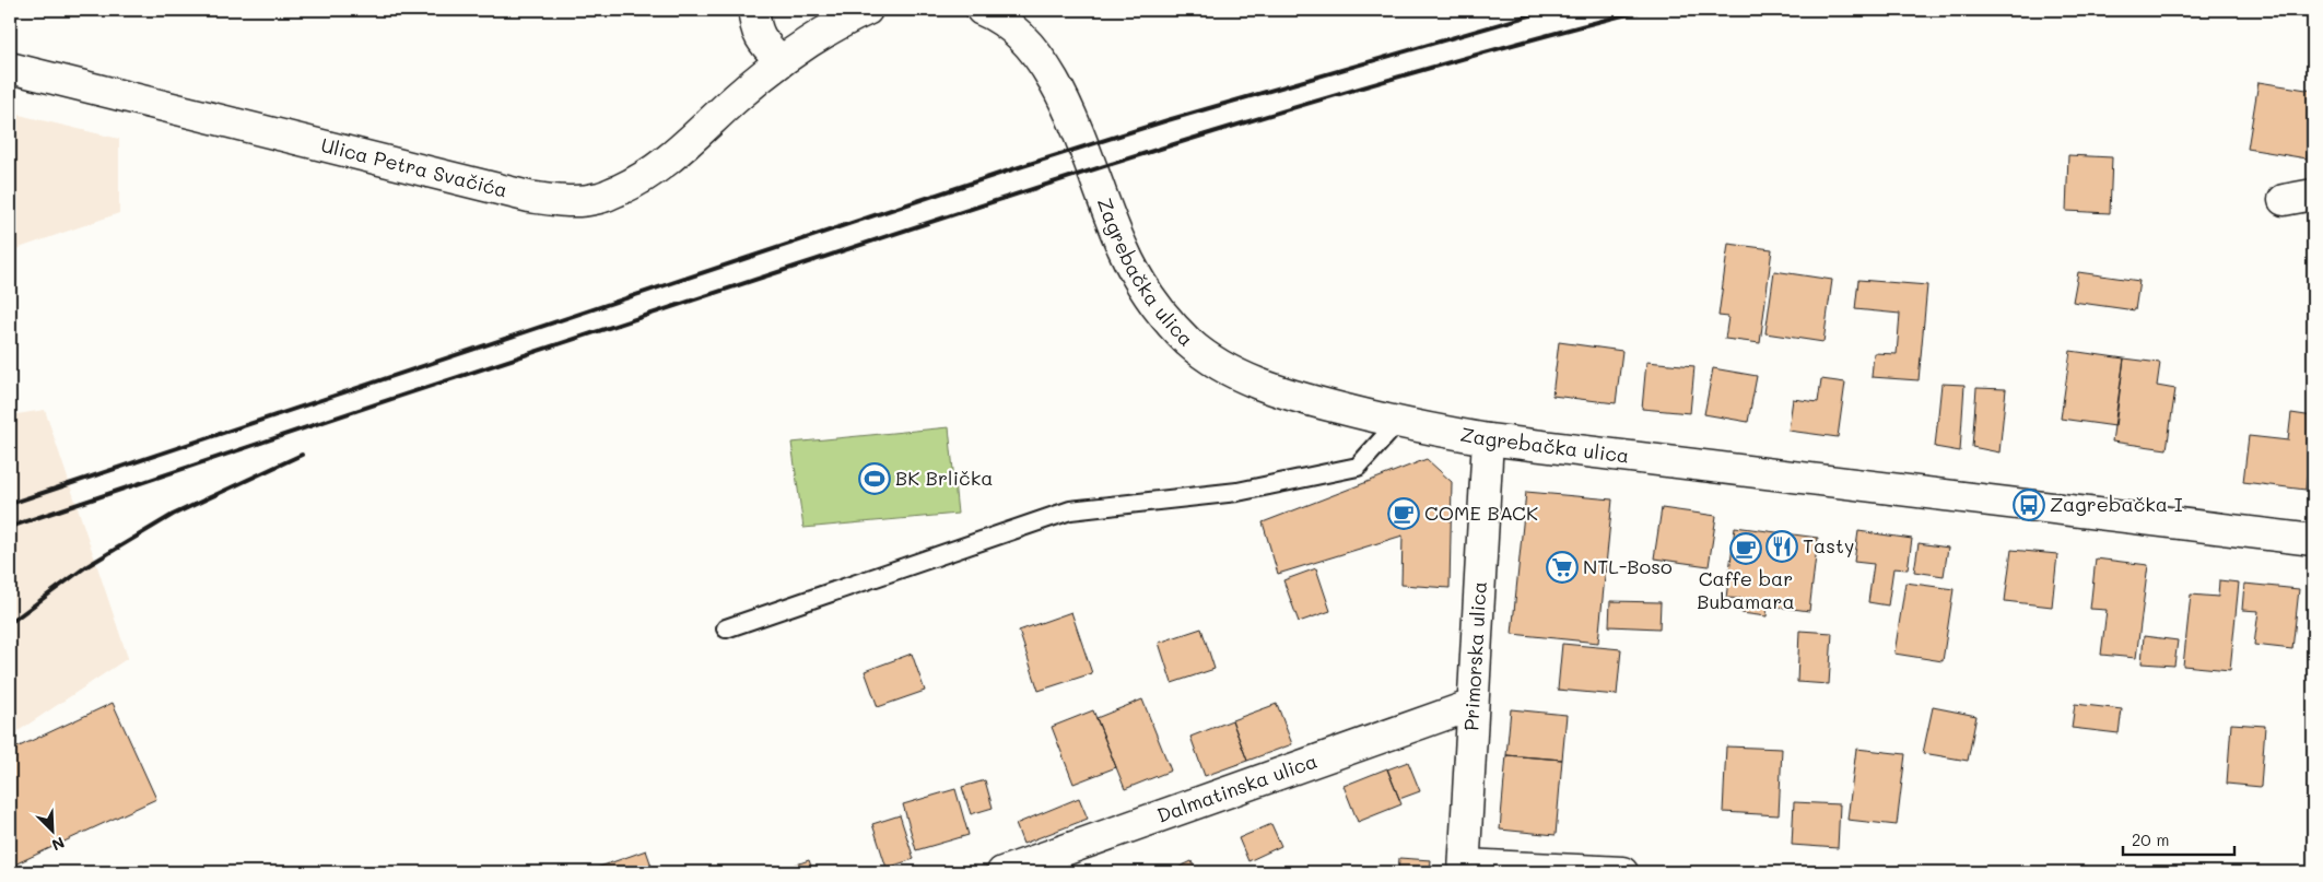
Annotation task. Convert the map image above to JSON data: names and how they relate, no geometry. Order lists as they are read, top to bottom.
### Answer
{
  "streets": {
    "main road": [
      "Ulica Petra Svačića",
      "Zagrebačka ulica",
      "Primorska ulica",
      "Dalmatinska ulica"
    ]
  },
  "crossings": [
    ["Zagrebačka ulica", "Primorska ulica"],
    ["Primorska ulica", "Dalmatinska ulica"]
  ],
  "places": {
    "sports": ["BK Brlička"],
    "bus stop": ["Zagrebačka I"],
    "cafe": ["COME BACK", "Caffe bar Bubamara"],
    "restaurant": ["Tasty"],
    "supermarket": ["NTL-Boso"]
  },
  "scale_bar": "20 m",
  "north": "bottom right"
}
